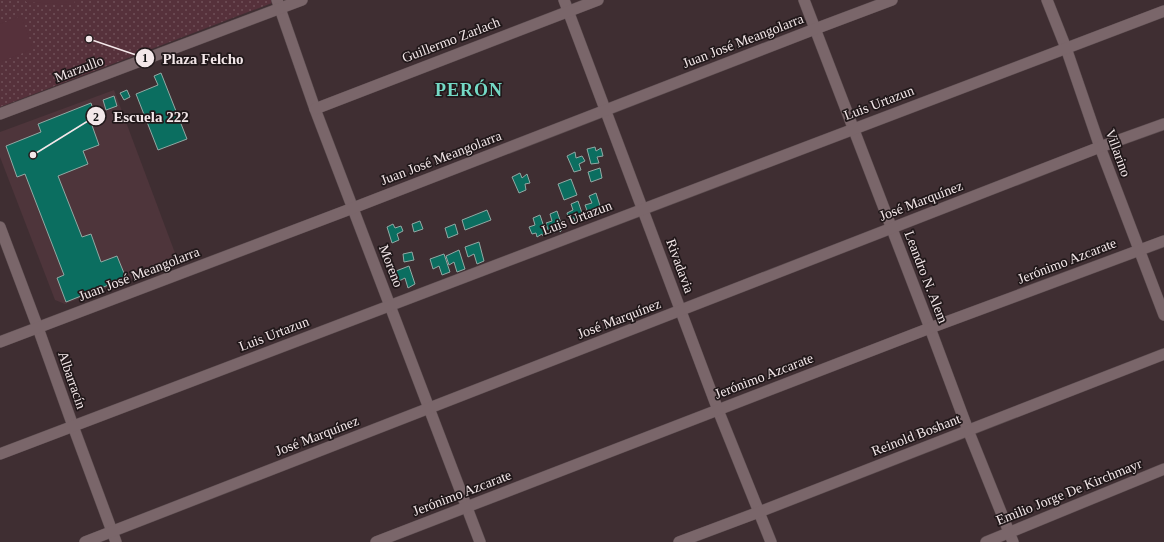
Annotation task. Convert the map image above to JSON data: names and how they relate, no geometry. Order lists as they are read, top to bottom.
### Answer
{
  "streets": {
    "street": [
      "Guillermo Zarlach",
      "Juan José Meangolarra",
      "Marzullo",
      "Luis Urtazun",
      "Villarino",
      "José Marquínez",
      "Jerónimo Azcarate",
      "Moreno",
      "Rivadavia",
      "Leandro N. Alem",
      "Albarracín",
      "Reinold Boshant",
      "Emilio Jorge De Kirchmayr"
    ]
  },
  "crossings": [
    ["Guillermo Zarlach", "Moreno"],
    ["Guillermo Zarlach", "Rivadavia"],
    ["Juan José Meangolarra", "Moreno"],
    ["Juan José Meangolarra", "Rivadavia"],
    ["Juan José Meangolarra", "Leandro N. Alem"],
    ["Juan José Meangolarra", "Albarracín"],
    ["Marzullo", "Moreno"],
    ["Luis Urtazun", "Villarino"],
    ["Luis Urtazun", "Moreno"],
    ["Luis Urtazun", "Rivadavia"],
    ["Luis Urtazun", "Leandro N. Alem"],
    ["Luis Urtazun", "Albarracín"],
    ["Villarino", "José Marquínez"],
    ["Villarino", "Jerónimo Azcarate"],
    ["José Marquínez", "Moreno"],
    ["José Marquínez", "Rivadavia"],
    ["José Marquínez", "Leandro N. Alem"],
    ["José Marquínez", "Albarracín"],
    ["Jerónimo Azcarate", "Moreno"],
    ["Jerónimo Azcarate", "Rivadavia"],
    ["Jerónimo Azcarate", "Leandro N. Alem"],
    ["Rivadavia", "Reinold Boshant"],
    ["Leandro N. Alem", "Reinold Boshant"],
    ["Leandro N. Alem", "Emilio Jorge De Kirchmayr"]
  ],
  "districts": ["PERÓN"],
  "places": ["Plaza Felcho", "Escuela 222"]
}
